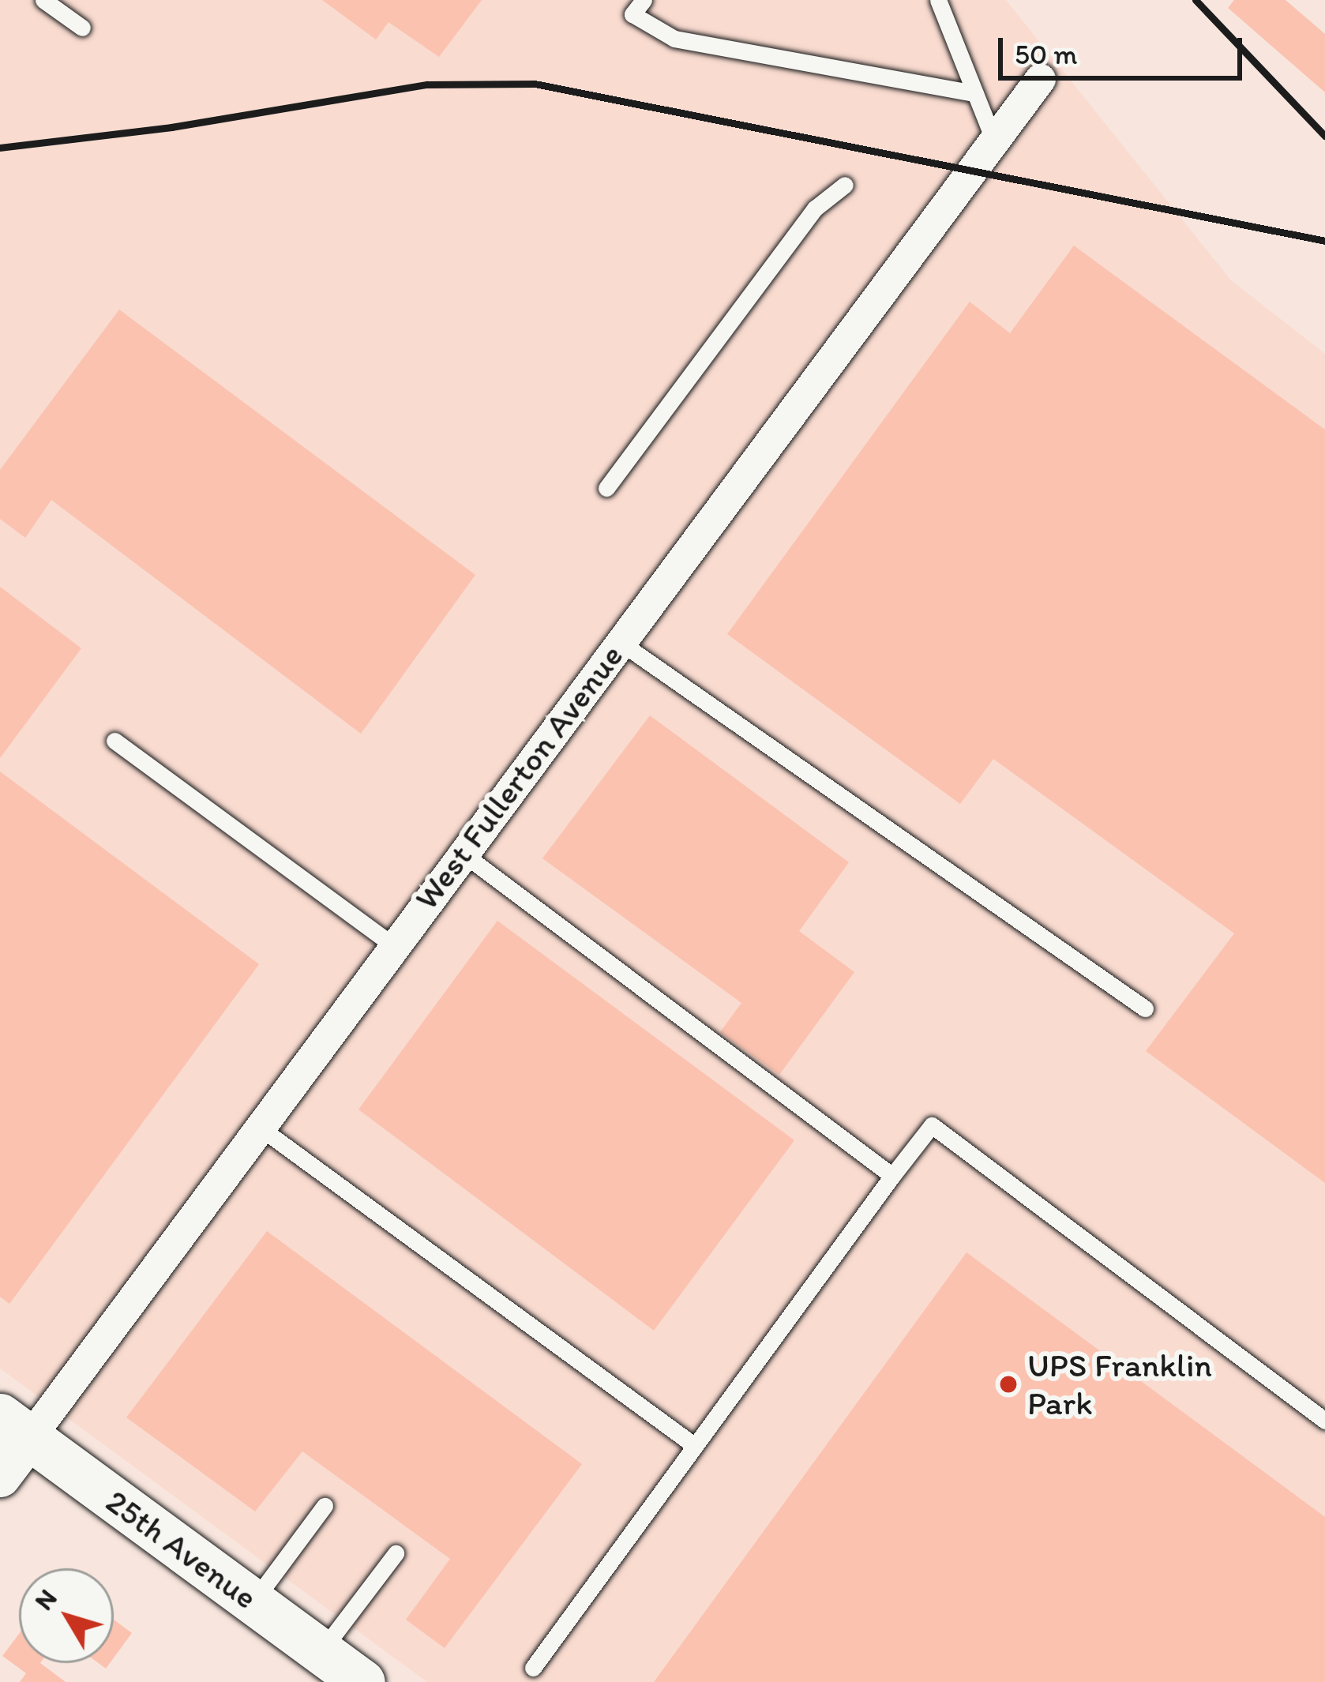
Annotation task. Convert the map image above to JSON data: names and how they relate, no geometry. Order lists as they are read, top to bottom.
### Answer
{
  "streets": {
    "main road": ["25th Avenue"],
    "street": ["West Fullerton Avenue"]
  },
  "crossings": [
    ["West Fullerton Avenue", "25th Avenue"]
  ],
  "places": ["UPS Franklin Park"],
  "scale_bar": "50 m",
  "north": "top left"
}
